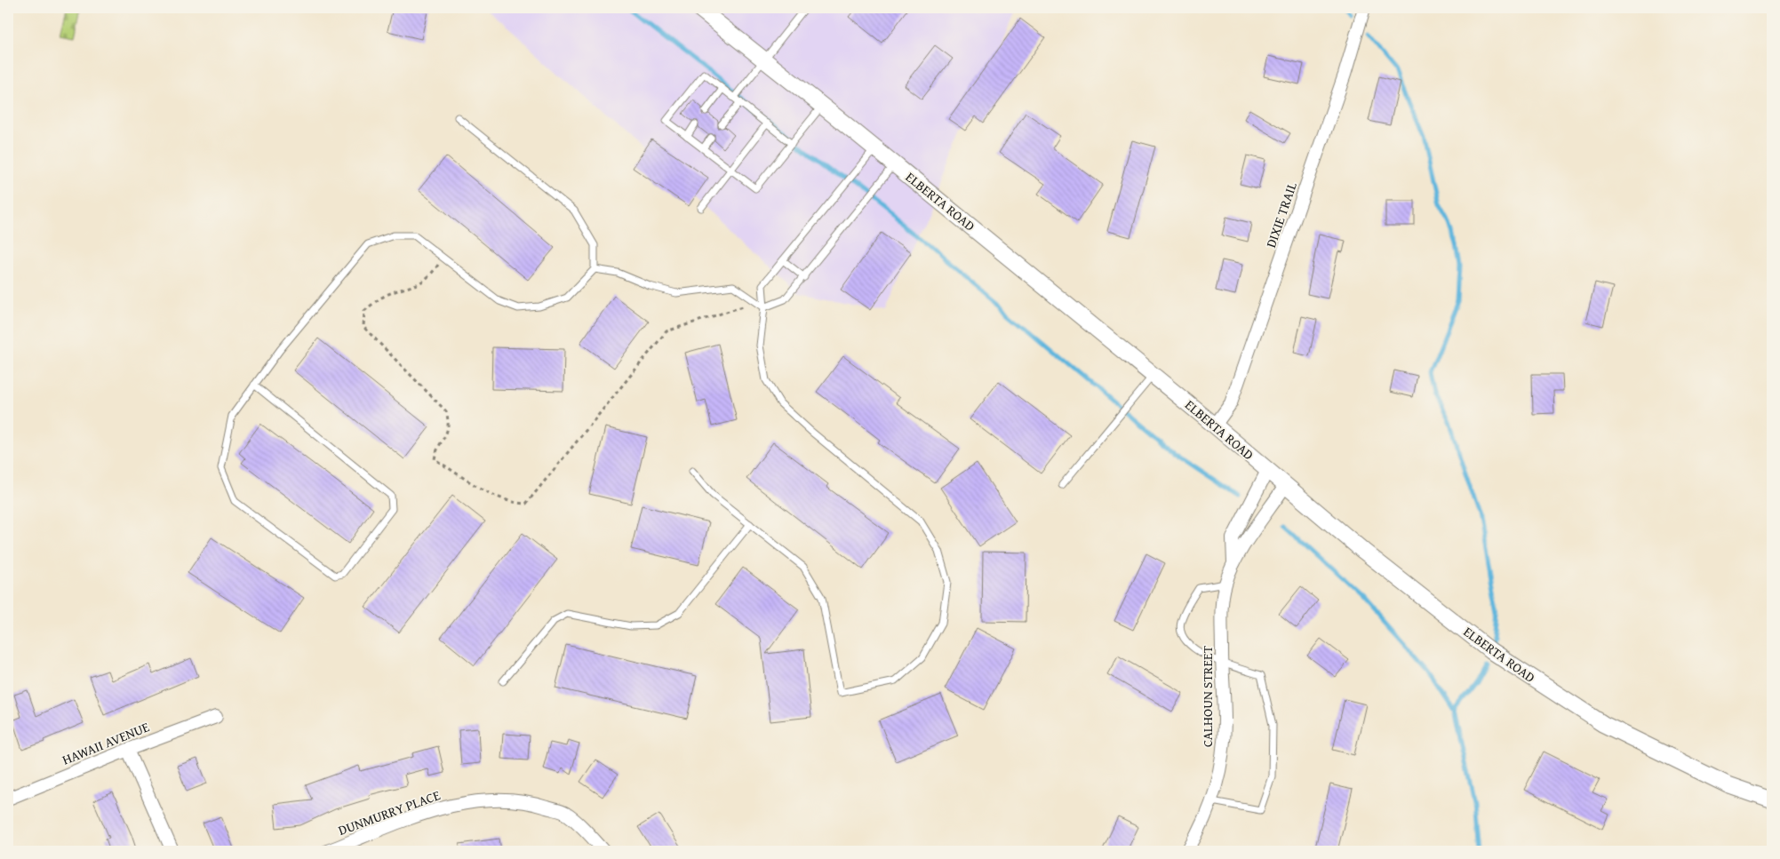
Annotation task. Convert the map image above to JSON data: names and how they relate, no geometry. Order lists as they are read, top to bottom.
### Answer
{
  "streets": {
    "street": [
      "ELBERTA ROAD",
      "DIXIE TRAIL",
      "CALHOUN STREET",
      "HAWAII AVENUE",
      "DUNMURRY PLACE"
    ]
  },
  "crossings": [
    ["ELBERTA ROAD", "DIXIE TRAIL"],
    ["ELBERTA ROAD", "CALHOUN STREET"]
  ]
}
